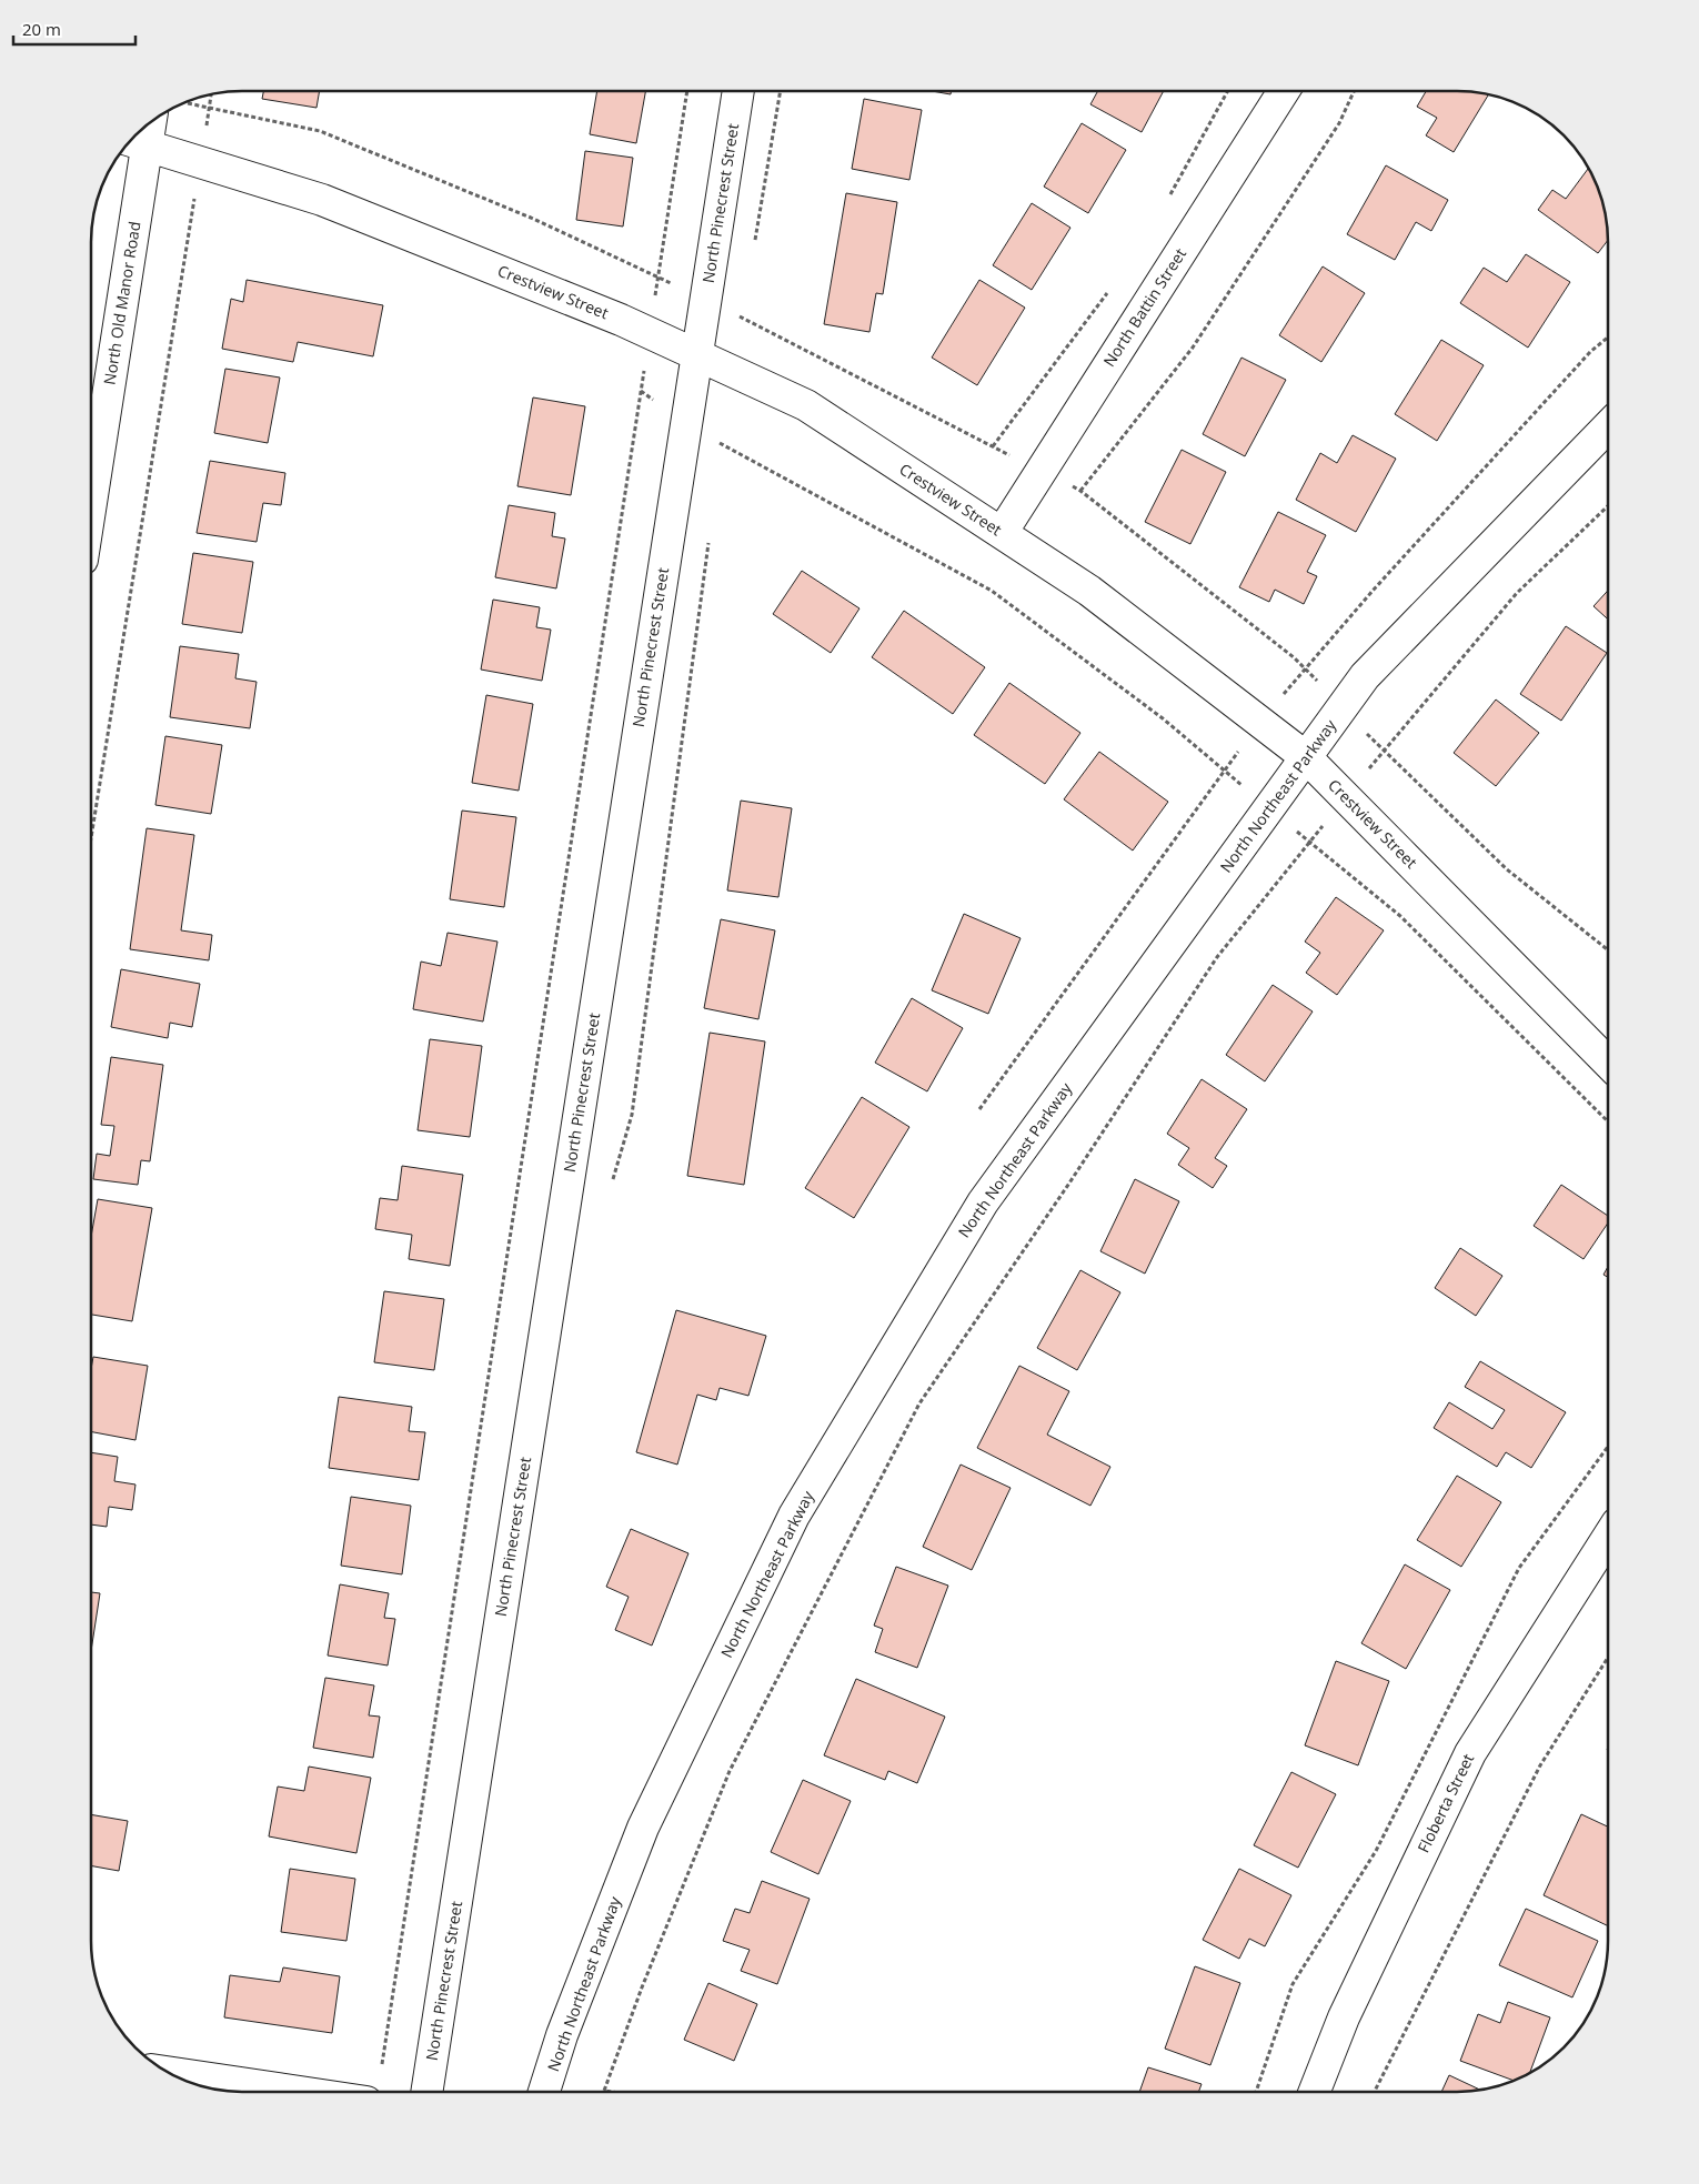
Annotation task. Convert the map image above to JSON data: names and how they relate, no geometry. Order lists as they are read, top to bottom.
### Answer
{
  "streets": {
    "street": [
      "North Pinecrest Street",
      "Crestview Street",
      "North Old Manor Road",
      "North Battin Street",
      "North Northeast Parkway",
      "Floberta Street"
    ]
  },
  "crossings": [
    ["North Pinecrest Street", "Crestview Street"],
    ["Crestview Street", "North Old Manor Road"],
    ["Crestview Street", "North Battin Street"],
    ["Crestview Street", "North Northeast Parkway"]
  ],
  "scale_bar": "20 m"
}
